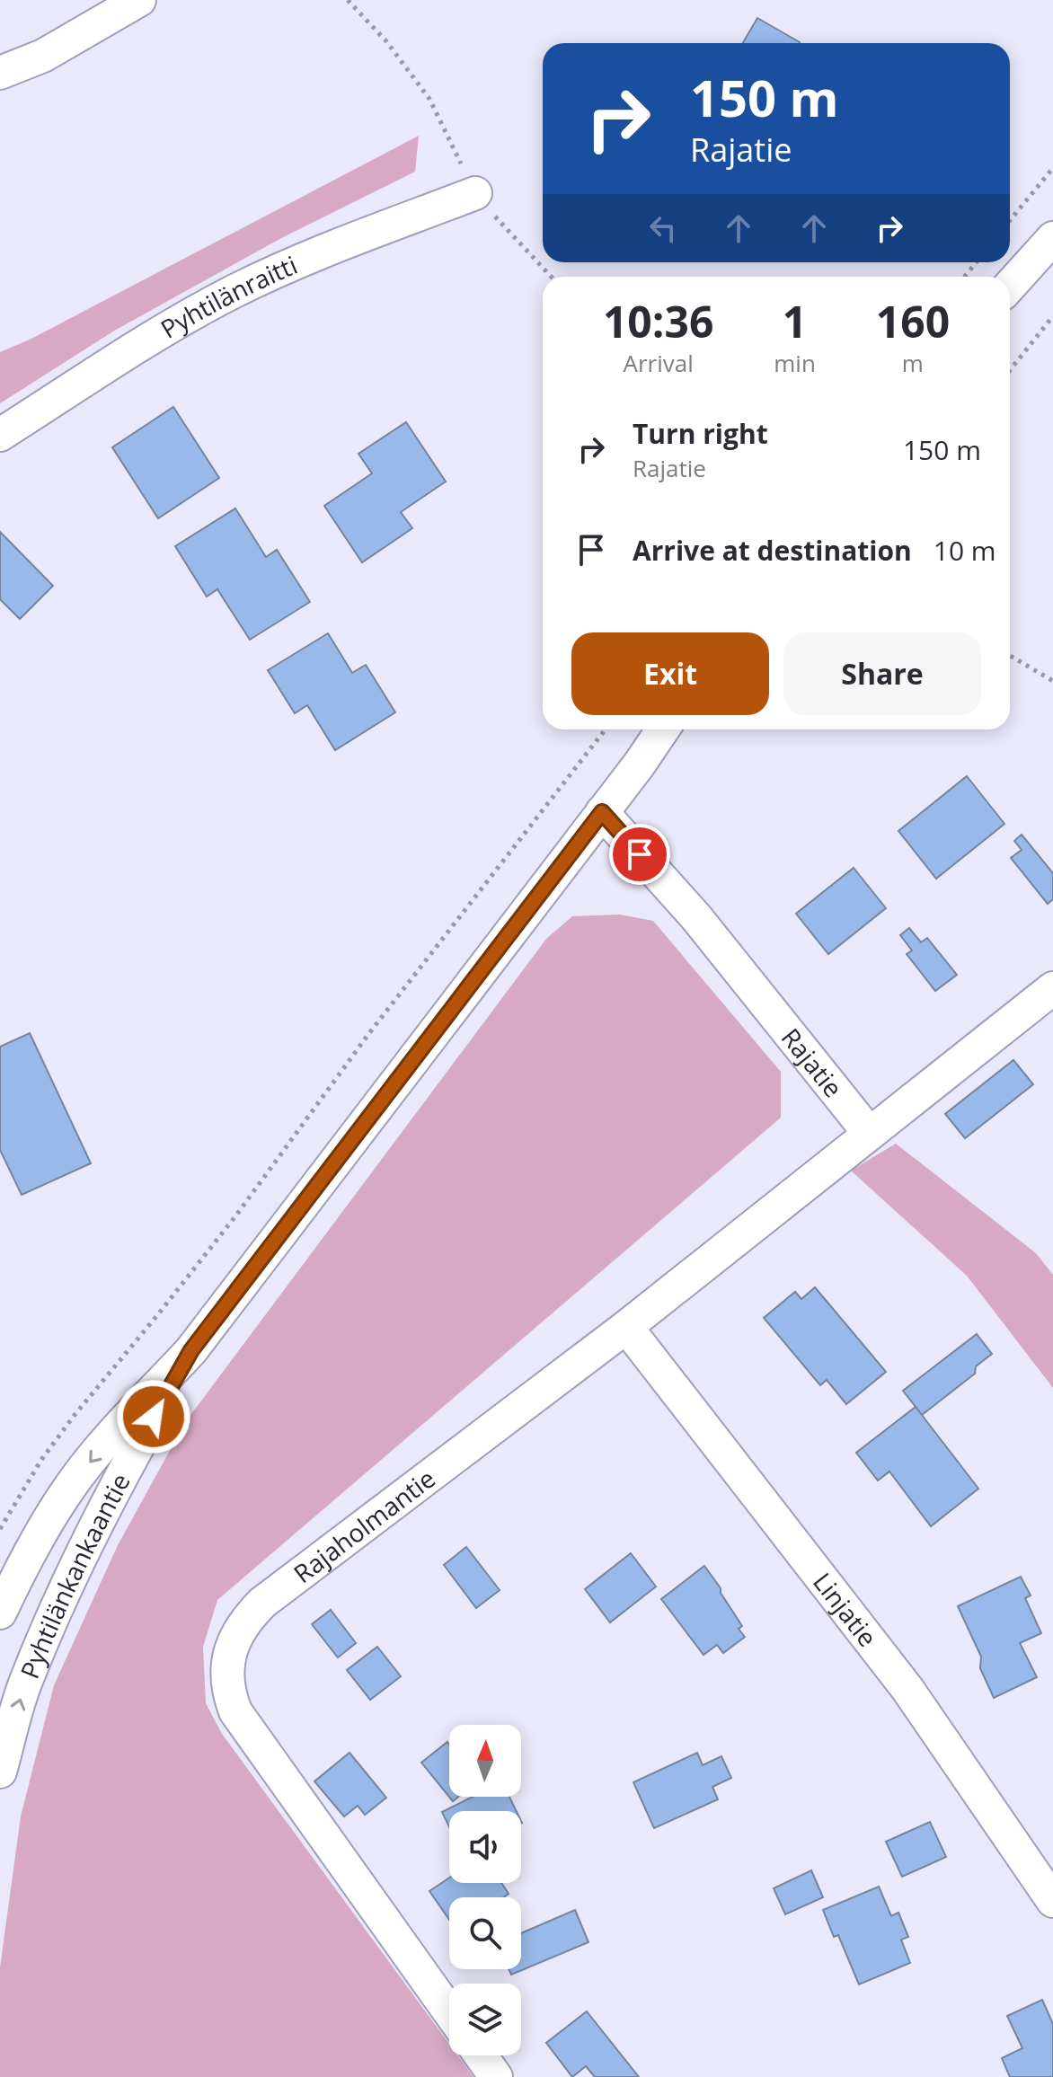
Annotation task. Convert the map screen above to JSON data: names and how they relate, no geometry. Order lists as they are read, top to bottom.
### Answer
{
  "streets": {
    "street": [
      "Pyhtilänraitti",
      "Rajatie",
      "Rajaholmantie",
      "Pyhtilänkankaantie",
      "Linjatie"
    ]
  },
  "crossings": [
    ["Rajatie", "Rajaholmantie"],
    ["Rajatie", "Pyhtilänkankaantie"],
    ["Rajaholmantie", "Linjatie"]
  ],
  "north": "top",
  "page": {
    "turn": ["150 m", "Rajatie"],
    "eta": [
      "10:36",
      "Arrival",
      "1",
      "min",
      "160",
      "m"
    ],
    "list": [
      {
        "name": "Turn right",
        "note": "Rajatie",
        "value": "150 m"
      },
      {
        "name": "Arrive at destination",
        "value": "10 m"
      }
    ],
    "buttons": ["Exit", "Share"]
  }
}
